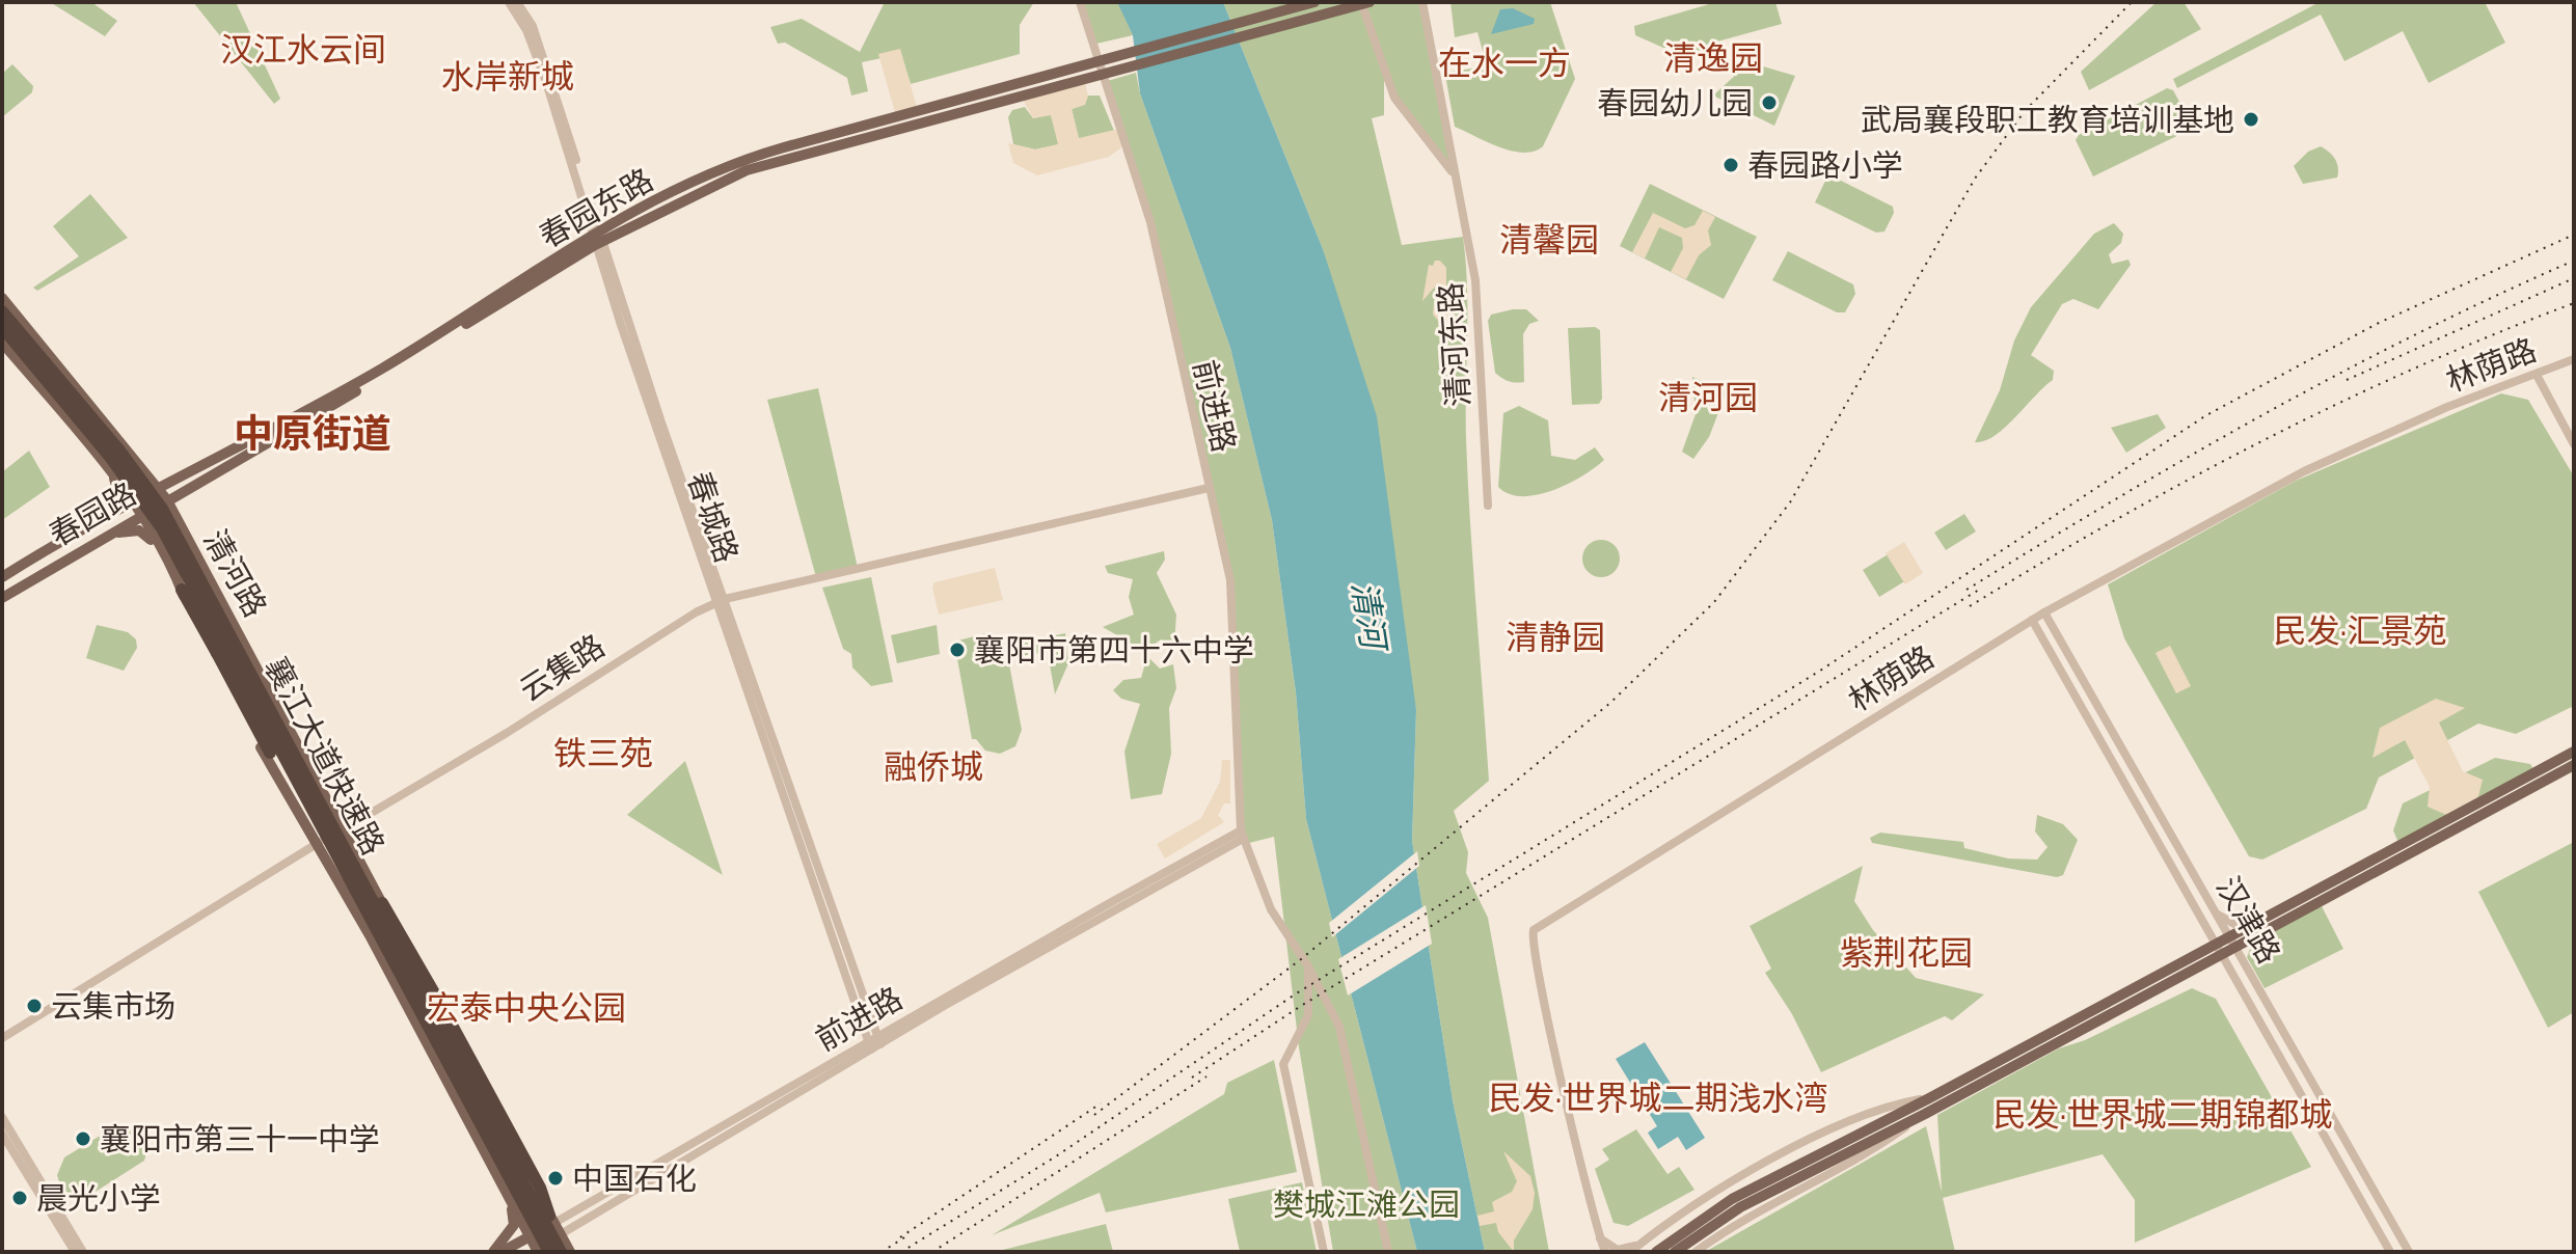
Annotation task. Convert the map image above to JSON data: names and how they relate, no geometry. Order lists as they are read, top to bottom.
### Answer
{
  "streets": {
    "highway": ["襄江大道快速路"],
    "main road": [
      "春园东路",
      "前进路",
      "春园路",
      "清河路"
    ],
    "street": [
      "清河东路",
      "林荫路",
      "春城路",
      "云集路",
      "汉津路"
    ]
  },
  "crossings": [
    ["春园东路", "前进路"],
    ["春园东路", "春园路"],
    ["春园东路", "春城路"],
    ["春园东路", "清河路"],
    ["林荫路", "汉津路"],
    ["前进路", "春城路"],
    ["前进路", "清河路"],
    ["前进路", "云集路"],
    ["前进路", "襄江大道快速路"],
    ["春园路", "清河路"],
    ["春城路", "云集路"],
    ["清河路", "云集路"],
    ["清河路", "襄江大道快速路"]
  ],
  "districts": [
    "汉江水云间",
    "清逸园",
    "在水一方",
    "水岸新城",
    "清馨园",
    "清河园",
    "中原街道",
    "民发·汇景苑",
    "清静园",
    "铁三苑",
    "融侨城",
    "紫荆花园",
    "宏泰中央公园",
    "民发·世界城二期浅水湾",
    "民发·世界城二期锦都城"
  ],
  "water": ["清河"],
  "parks": ["樊城江滩公园"],
  "places": [
    "春园幼儿园",
    "武局襄段职工教育培训基地",
    "春园路小学",
    "襄阳市第四十六中学",
    "云集市场",
    "襄阳市第三十一中学",
    "中国石化",
    "晨光小学"
  ]
}
